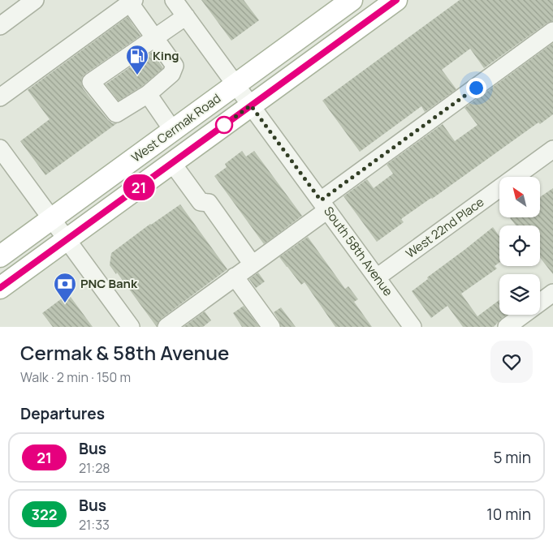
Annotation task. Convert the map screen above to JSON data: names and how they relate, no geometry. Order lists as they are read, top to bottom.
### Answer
{
  "streets": {
    "main road": ["West Cermak Road"],
    "street": ["West 22nd Place", "South 58th Avenue"]
  },
  "crossings": [
    ["West Cermak Road", "South 58th Avenue"],
    ["West 22nd Place", "South 58th Avenue"]
  ],
  "places": {
    "fuel station": ["King"],
    "bank": ["PNC Bank"]
  },
  "lines": ["bus line 21"],
  "north": "top left",
  "page": {
    "on_map": "21",
    "heading": [
      ["Cermak & 58th Avenue", "Walk · 2 min · 150 m"],
      "Departures"
    ],
    "list": [
      {
        "mark": "21",
        "name": "Bus",
        "note": "21:28",
        "value": "5 min"
      },
      {
        "mark": "322",
        "name": "Bus",
        "note": "21:33",
        "value": "10 min"
      }
    ]
  }
}
